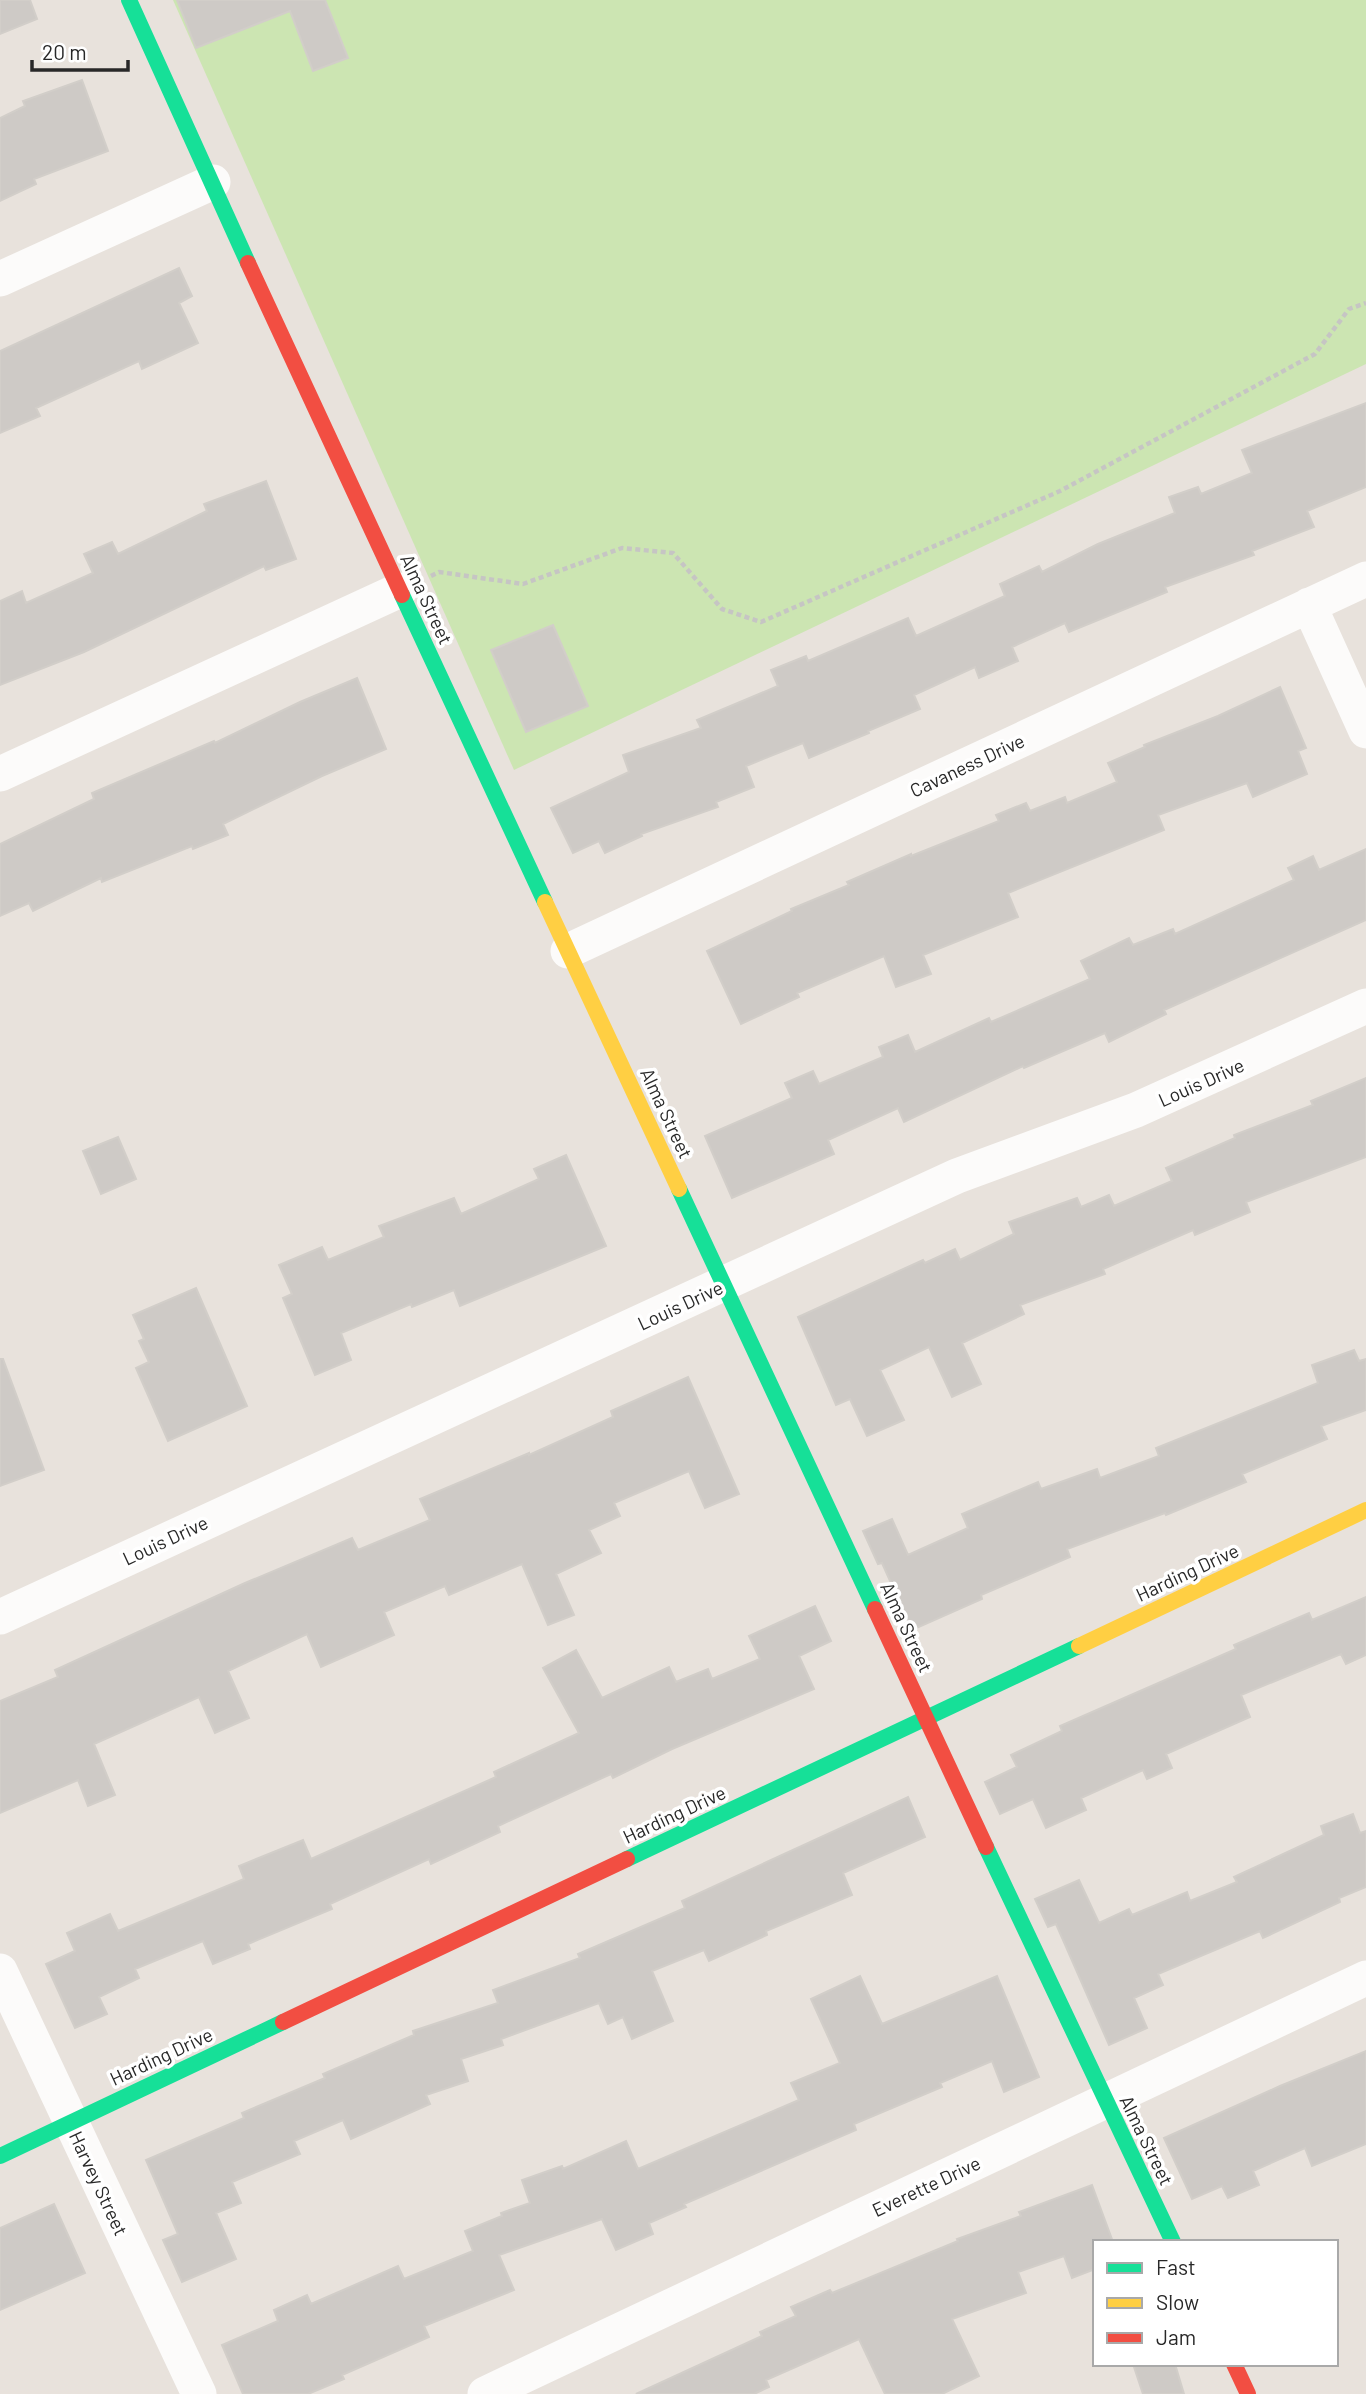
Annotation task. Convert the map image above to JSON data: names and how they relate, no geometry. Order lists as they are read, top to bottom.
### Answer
{
  "streets": {
    "street": [
      "Alma Street",
      "Cavaness Drive",
      "Louis Drive",
      "Harding Drive",
      "Harvey Street",
      "Everette Drive"
    ]
  },
  "crossings": [
    ["Alma Street", "Cavaness Drive"],
    ["Alma Street", "Louis Drive"],
    ["Alma Street", "Harding Drive"],
    ["Alma Street", "Everette Drive"],
    ["Harding Drive", "Harvey Street"]
  ],
  "legend": ["Fast", "Slow", "Jam"],
  "scale_bar": "20 m"
}
